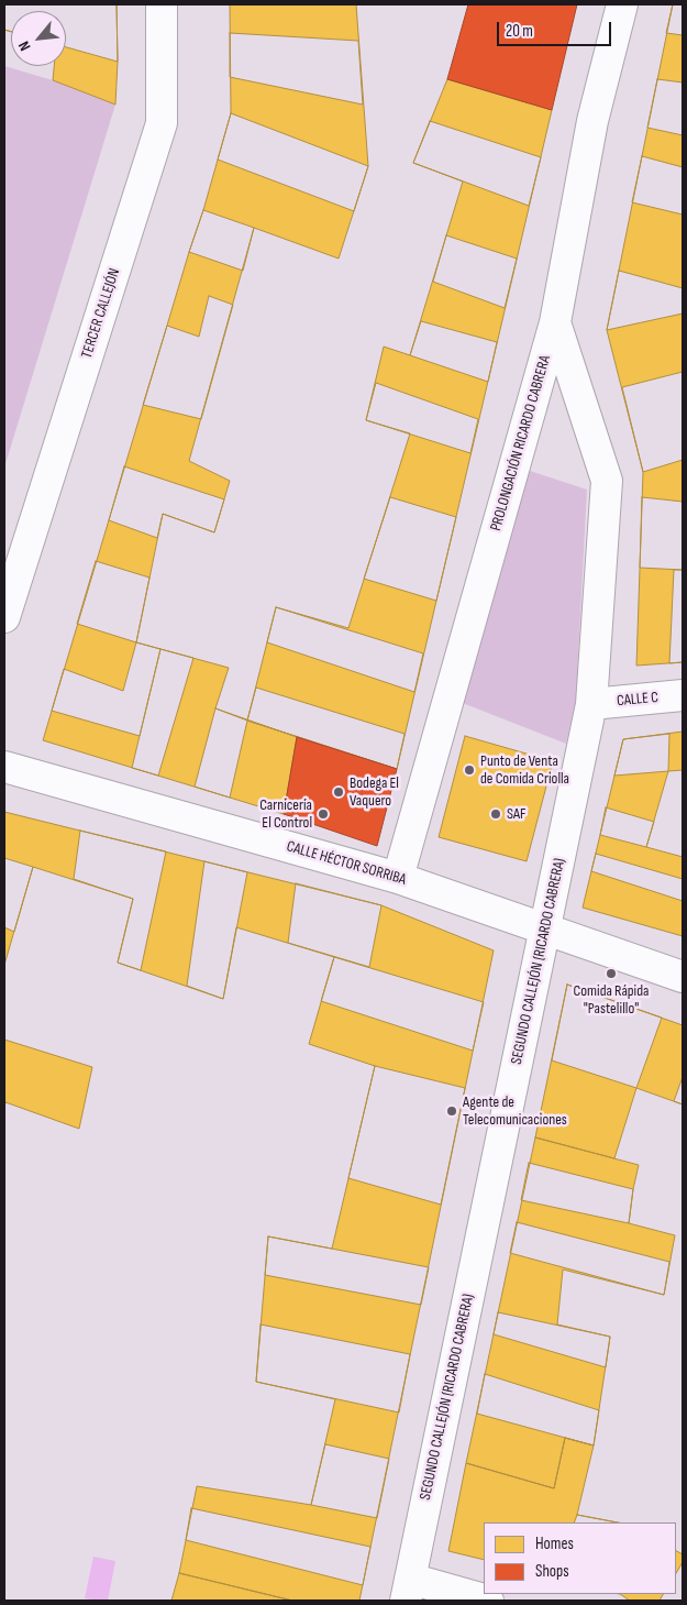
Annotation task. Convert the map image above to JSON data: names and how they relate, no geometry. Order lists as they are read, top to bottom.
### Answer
{
  "streets": {
    "street": [
      "TERCER CALLEJÓN",
      "PROLONGACIÓN RICARDO CABRERA",
      "CALLE C",
      "CALLE HÉCTOR SORRIBA",
      "SEGUNDO CALLEJÓN (RICARDO CABRERA)"
    ]
  },
  "crossings": [
    ["PROLONGACIÓN RICARDO CABRERA", "CALLE HÉCTOR SORRIBA"],
    ["PROLONGACIÓN RICARDO CABRERA", "SEGUNDO CALLEJÓN (RICARDO CABRERA)"],
    ["CALLE C", "SEGUNDO CALLEJÓN (RICARDO CABRERA)"],
    ["CALLE HÉCTOR SORRIBA", "SEGUNDO CALLEJÓN (RICARDO CABRERA)"]
  ],
  "places": [
    "Punto de Venta de Comida Criolla",
    "Bodega El Vaquero",
    "Carnicería El Control",
    "SAF",
    "Comida Rápida \"Pastelillo\"",
    "Agente de Telecomunicaciones"
  ],
  "legend": ["Homes", "Shops"],
  "scale_bar": "20 m",
  "north": "bottom left"
}
